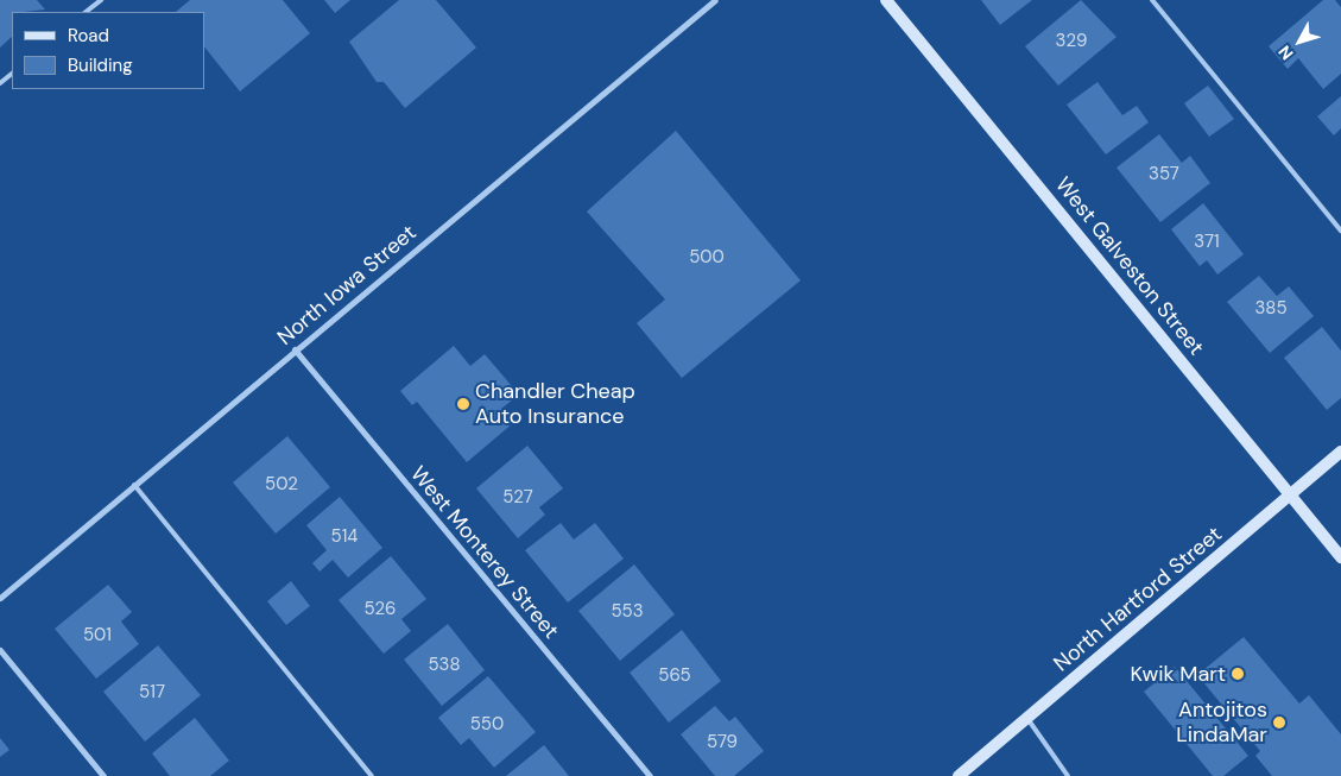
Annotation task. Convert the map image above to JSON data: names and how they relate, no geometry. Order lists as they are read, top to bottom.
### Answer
{
  "streets": {
    "street": [
      "West Galveston Street",
      "North Iowa Street",
      "West Monterey Street",
      "North Hartford Street"
    ]
  },
  "crossings": [
    ["West Galveston Street", "North Hartford Street"],
    ["North Iowa Street", "West Monterey Street"]
  ],
  "places": ["Chandler Cheap Auto Insurance", "Kwik Mart", "Antojitos LindaMar"],
  "house_numbers": [
    "329",
    "357",
    "371",
    "500",
    "385",
    "502",
    "527",
    "514",
    "526",
    "553",
    "501",
    "538",
    "565",
    "517",
    "550",
    "579"
  ],
  "legend": ["Road", "Building"],
  "north": "bottom left"
}
